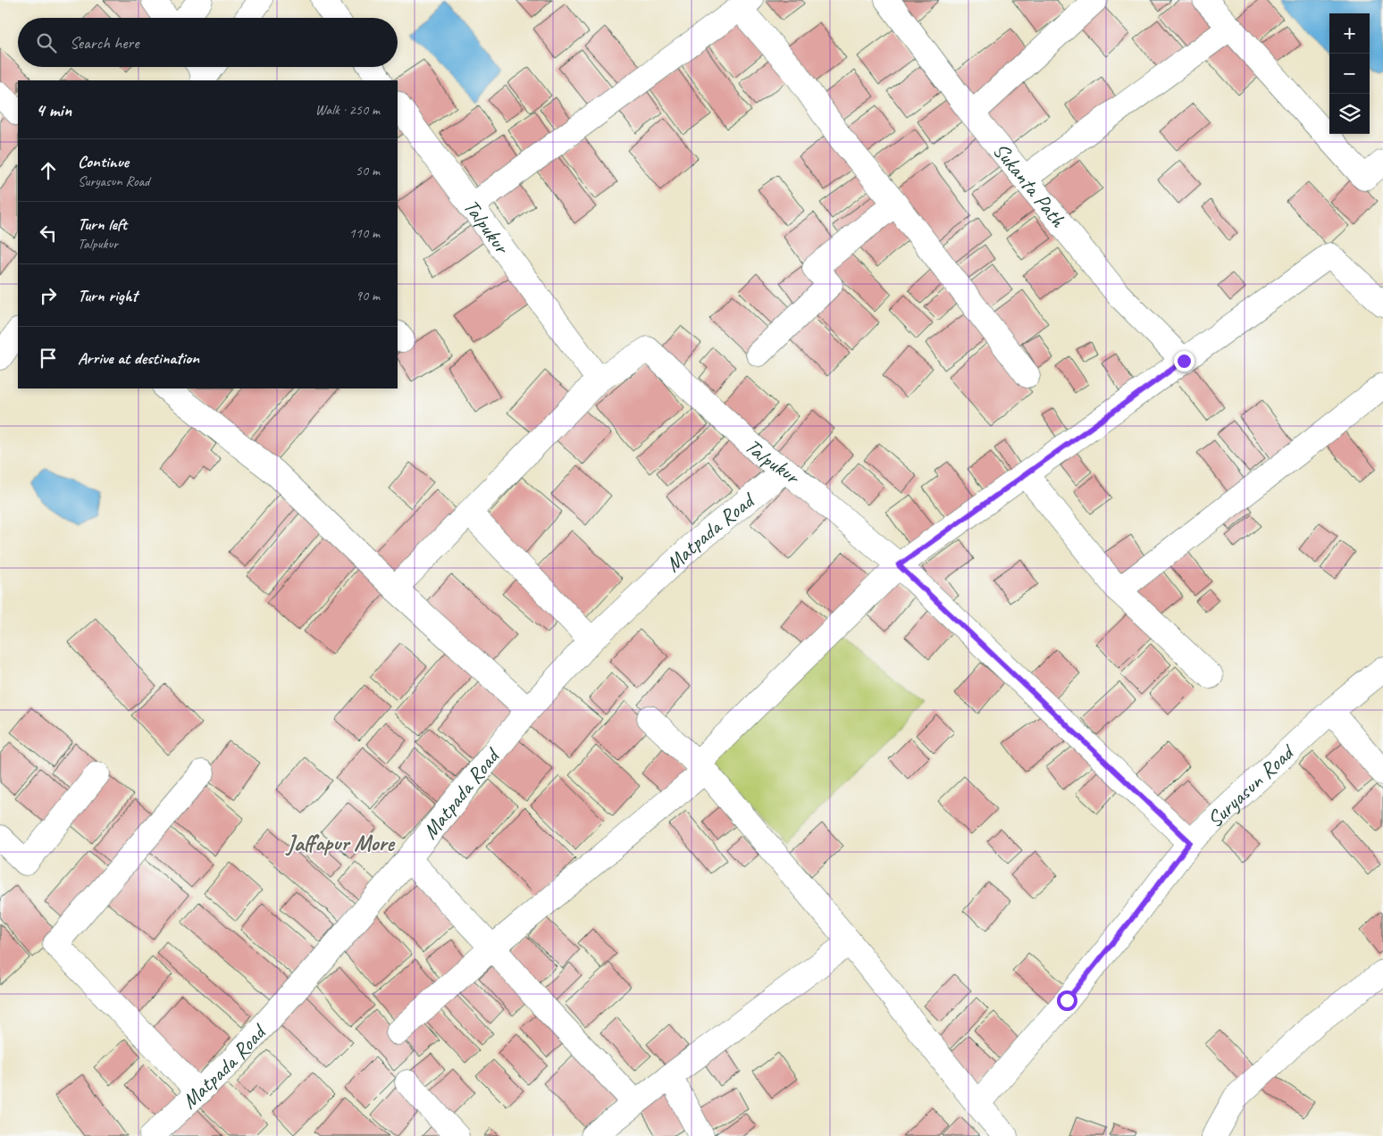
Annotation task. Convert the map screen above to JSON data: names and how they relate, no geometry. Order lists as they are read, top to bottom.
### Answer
{
  "streets": {
    "street": [
      "Sukanta Path",
      "Talpukur",
      "Matpada Road",
      "Suryasun Road"
    ]
  },
  "crossings": [
    ["Talpukur", "Matpada Road"],
    ["Talpukur", "Suryasun Road"]
  ],
  "districts": ["Jaffapur More"],
  "page": {
    "map_buttons": ["+", "−"],
    "search": "Search here",
    "heading": ["4 min", "Walk · 250 m"],
    "list": [
      ["Continue", "Suryasun Road", "50 m"],
      ["Turn left", "Talpukur", "110 m"],
      ["Turn right", "90 m"],
      "Arrive at destination"
    ]
  }
}
